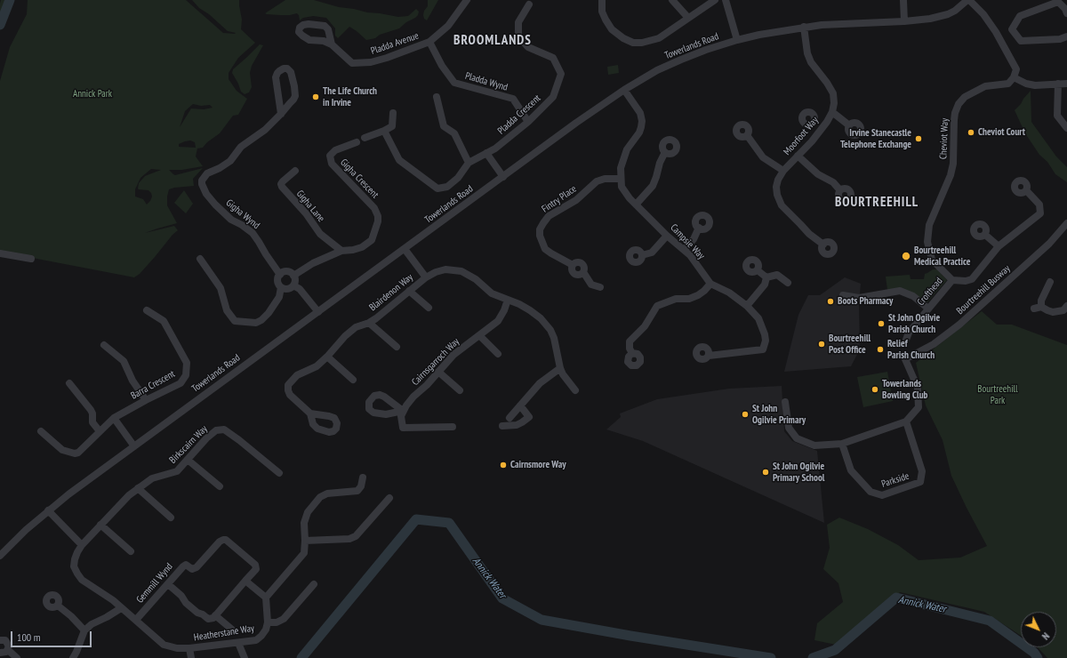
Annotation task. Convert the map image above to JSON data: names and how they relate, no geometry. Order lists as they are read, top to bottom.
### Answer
{
  "streets": {
    "street": [
      "Pladda Avenue",
      "Towerlands Road",
      "Pladda Wynd",
      "Pladda Crescent",
      "Moorfoot Way",
      "Cheviot Way",
      "Gigha Crescent",
      "Fintry Place",
      "Gigha Lane",
      "Gigha Wynd",
      "Campsie Way",
      "Bourtreehill Busway",
      "Crofthead",
      "Blairdenon Way",
      "Cairnsgarroch Way",
      "Barra Crescent",
      "Birkscairn Way",
      "Parkside",
      "Gemmill Wynd",
      "Heatherstane Way"
    ]
  },
  "crossings": [
    ["Pladda Avenue", "Pladda Wynd"],
    ["Towerlands Road", "Campsie Way"],
    ["Towerlands Road", "Blairdenon Way"],
    ["Pladda Wynd", "Pladda Crescent"],
    ["Cheviot Way", "Crofthead"],
    ["Gigha Crescent", "Gigha Lane"],
    ["Gigha Crescent", "Gigha Wynd"],
    ["Fintry Place", "Campsie Way"],
    ["Bourtreehill Busway", "Parkside"],
    ["Birkscairn Way", "Heatherstane Way"],
    ["Gemmill Wynd", "Heatherstane Way"]
  ],
  "districts": ["BROOMLANDS", "BOURTREEHILL"],
  "water": ["Annick Water"],
  "parks": ["Annick Park", "Bourtreehill Park"],
  "places": [
    "The Life Church in Irvine",
    "Cheviot Court",
    "Irvine Stanecastle Telephone Exchange",
    "Bourtreehill Medical Practice",
    "Boots Pharmacy",
    "St John Ogilvie Parish Church",
    "Bourtreehill Post Office",
    "Relief Parish Church",
    "Towerlands Bowling Club",
    "St John Ogilvie Primary",
    "Cairnsmore Way",
    "St John Ogilvie Primary School"
  ],
  "scale_bar": "100 m",
  "north": "bottom right"
}
